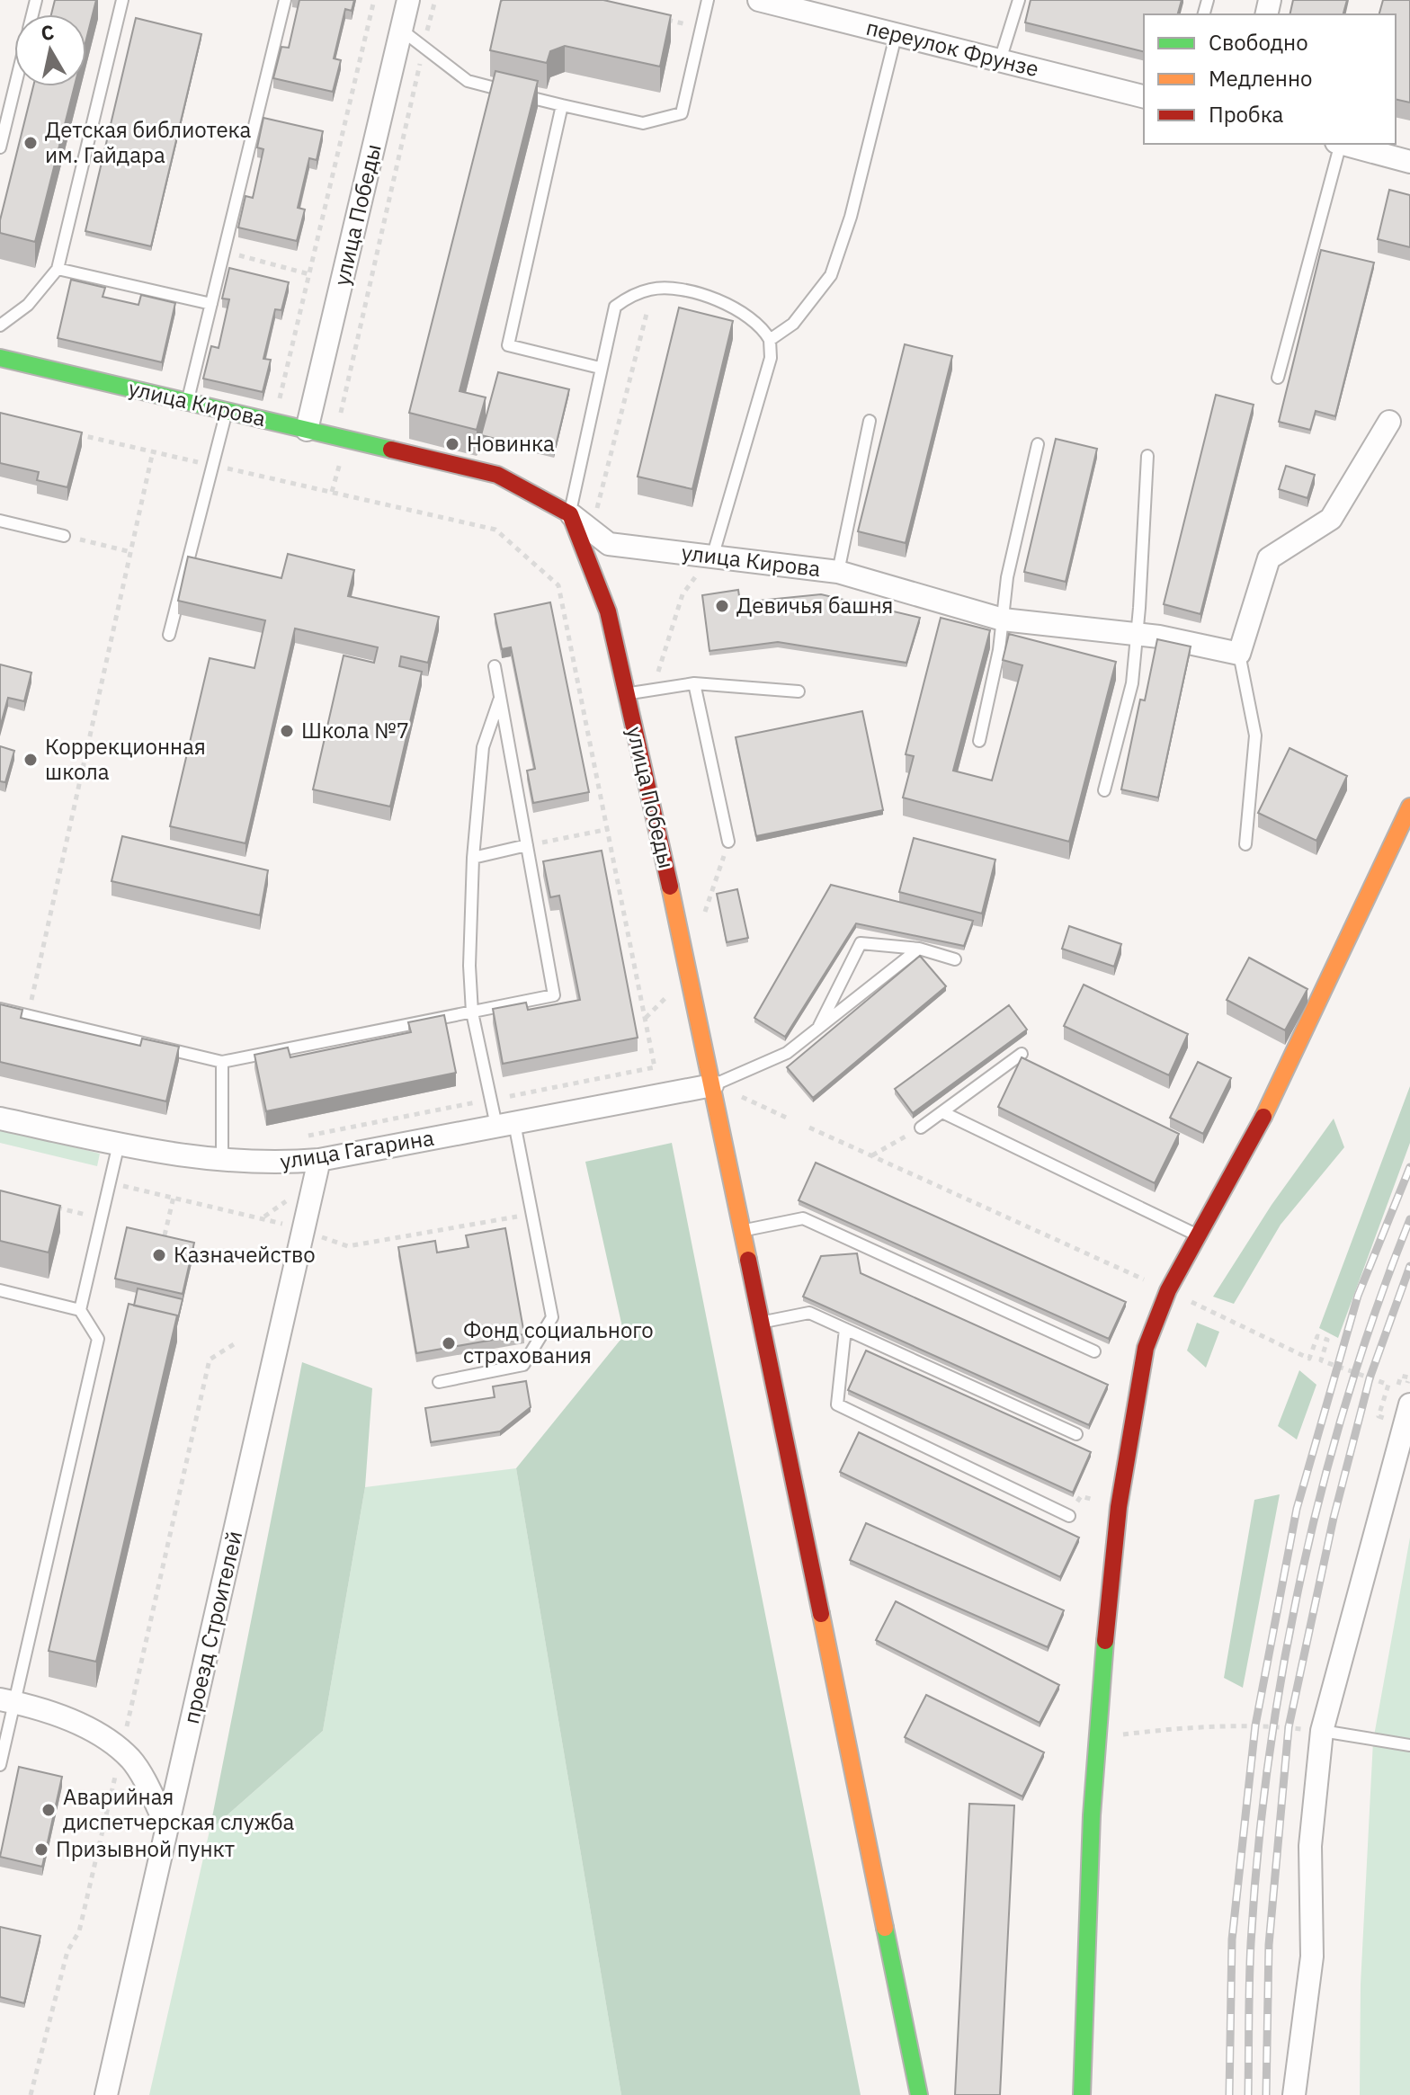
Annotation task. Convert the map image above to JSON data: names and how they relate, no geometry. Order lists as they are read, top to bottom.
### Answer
{
  "streets": {
    "street": [
      "переулок Фрунзе",
      "улица Победы",
      "улица Кирова",
      "улица Гагарина",
      "проезд Строителей"
    ]
  },
  "crossings": [
    ["улица Победы", "улица Кирова"],
    ["улица Победы", "улица Гагарина"],
    ["улица Гагарина", "проезд Строителей"]
  ],
  "places": [
    "Детская библиотека им. Гайдара",
    "Новинка",
    "Девичья башня",
    "Школа №7",
    "Коррекционная школа",
    "Казначейство",
    "Фонд социального страхования",
    "Аварийная диспетчерская служба",
    "Призывной пункт"
  ],
  "legend": ["Свободно", "Медленно", "Пробка"],
  "north": "top"
}
